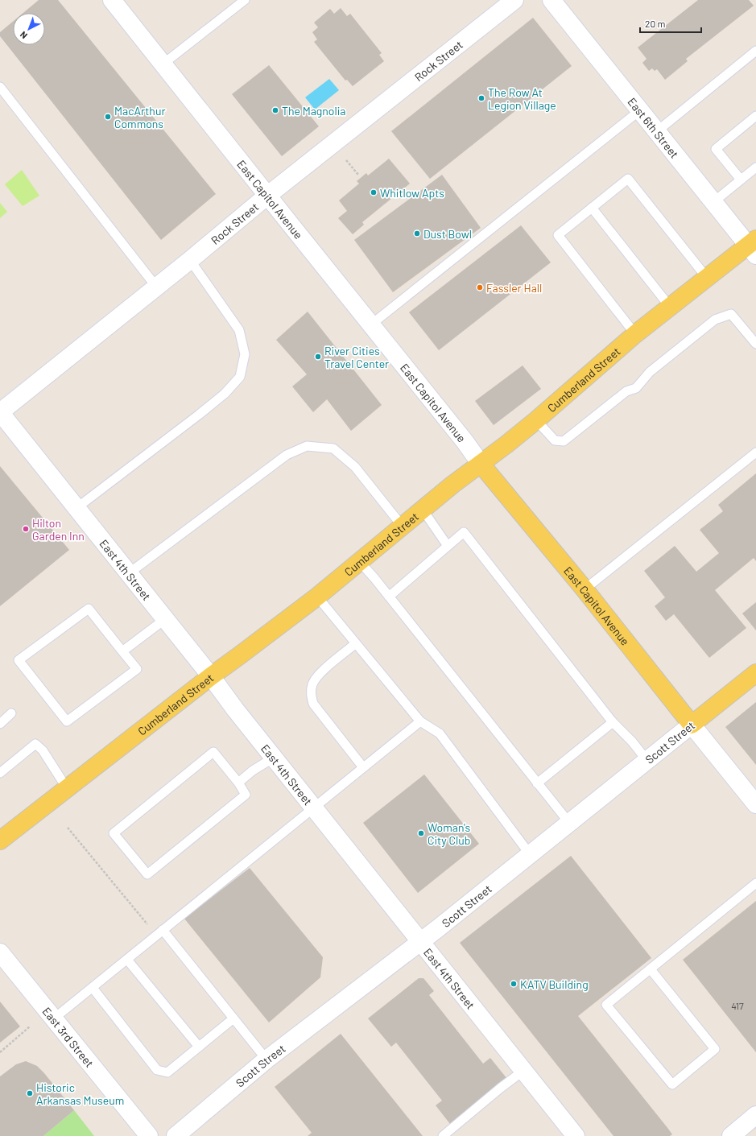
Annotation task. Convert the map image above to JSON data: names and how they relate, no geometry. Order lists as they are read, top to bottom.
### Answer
{
  "streets": {
    "main road": ["East Capitol Avenue", "Cumberland Street", "Scott Street"],
    "street": [
      "Rock Street",
      "East 6th Street",
      "East 4th Street",
      "East 3rd Street"
    ]
  },
  "crossings": [
    ["Rock Street", "East Capitol Avenue"],
    ["Rock Street", "East 4th Street"],
    ["East 6th Street", "Cumberland Street"],
    ["East Capitol Avenue", "Cumberland Street"],
    ["East Capitol Avenue", "Scott Street"],
    ["Cumberland Street", "East 4th Street"],
    ["East 4th Street", "Scott Street"]
  ],
  "places": [
    "The Row At Legion Village",
    "The Magnolia",
    "MacArthur Commons",
    "Whitlow Apts",
    "Dust Bowl",
    "Fassler Hall",
    "River Cities Travel Center",
    "Hilton Garden Inn",
    "Woman's City Club",
    "KATV Building",
    "Historic Arkansas Museum"
  ],
  "house_numbers": ["417"],
  "scale_bar": "20 m",
  "north": "bottom left"
}
